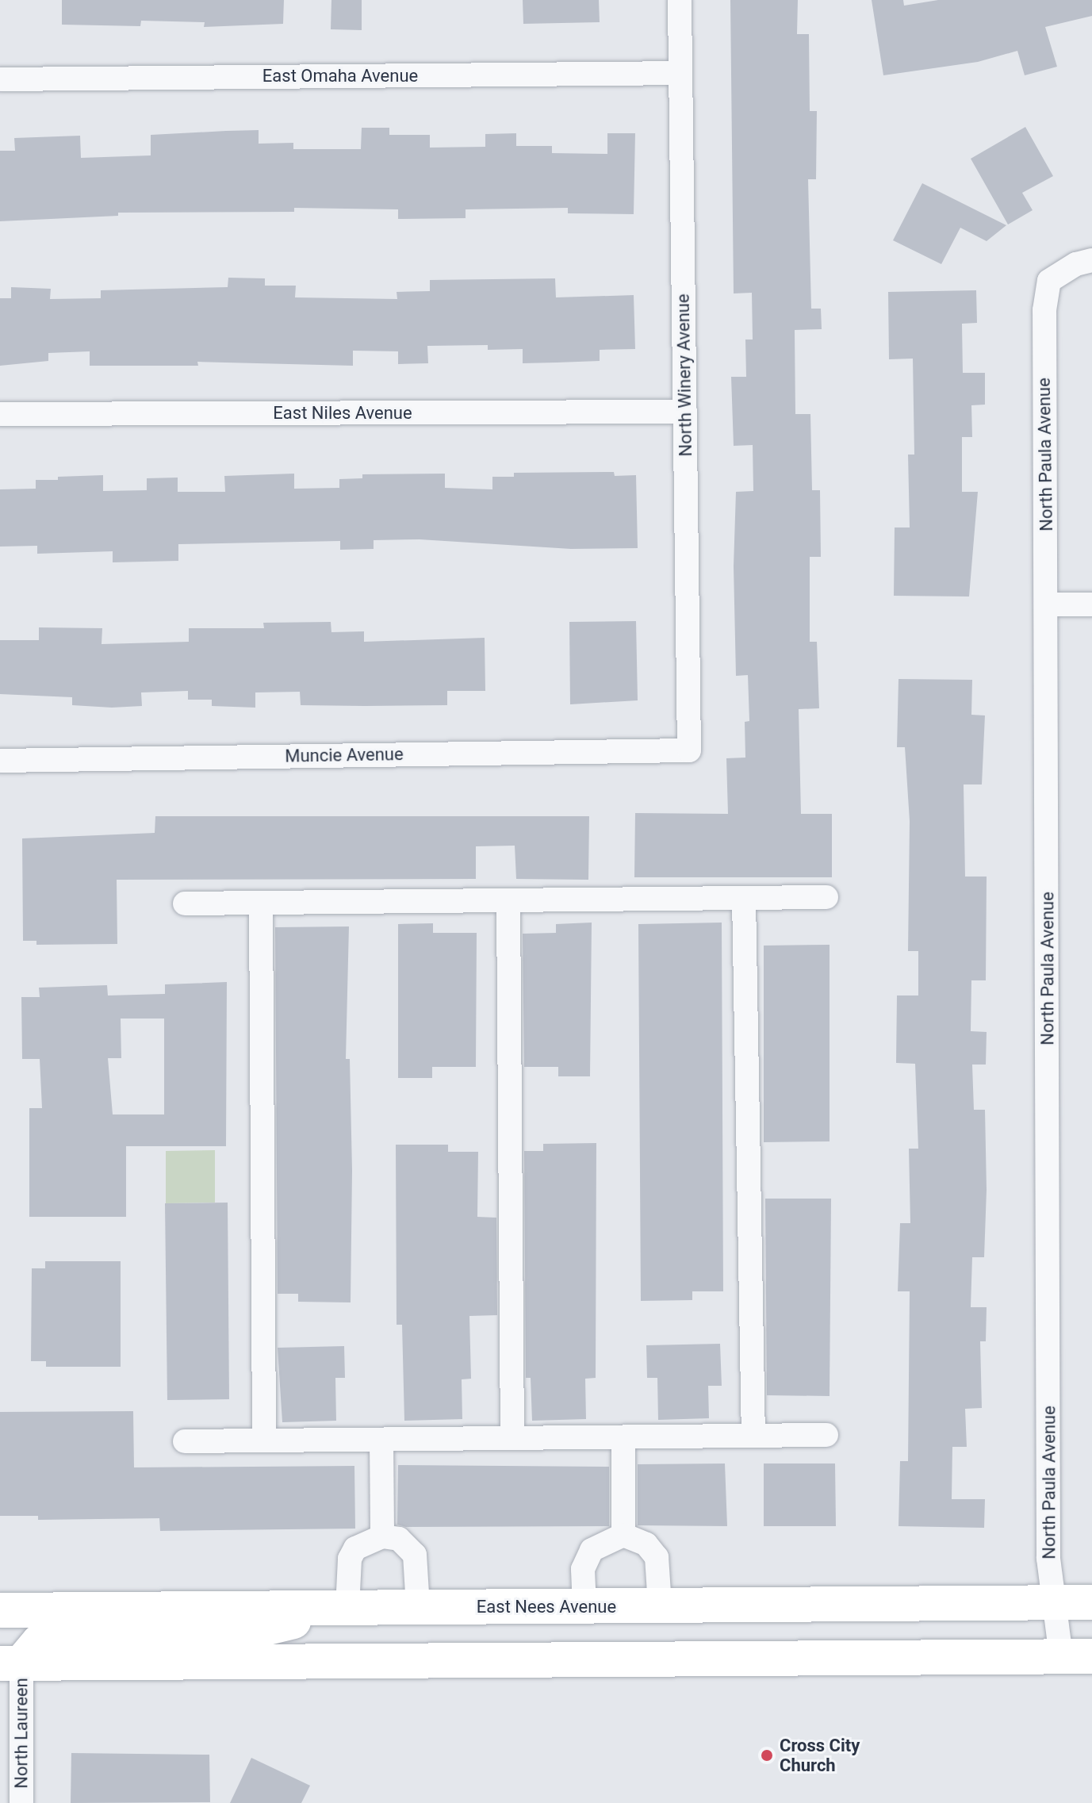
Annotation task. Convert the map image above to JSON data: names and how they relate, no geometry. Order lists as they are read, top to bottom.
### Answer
{
  "streets": {
    "main road": ["East Nees Avenue"],
    "street": [
      "East Omaha Avenue",
      "North Winery Avenue",
      "East Niles Avenue",
      "North Paula Avenue",
      "Muncie Avenue",
      "North Laureen"
    ]
  },
  "crossings": [
    ["East Omaha Avenue", "North Winery Avenue"],
    ["North Winery Avenue", "East Niles Avenue"],
    ["North Winery Avenue", "Muncie Avenue"],
    ["North Paula Avenue", "East Nees Avenue"]
  ],
  "places": ["Cross City Church"]
}
